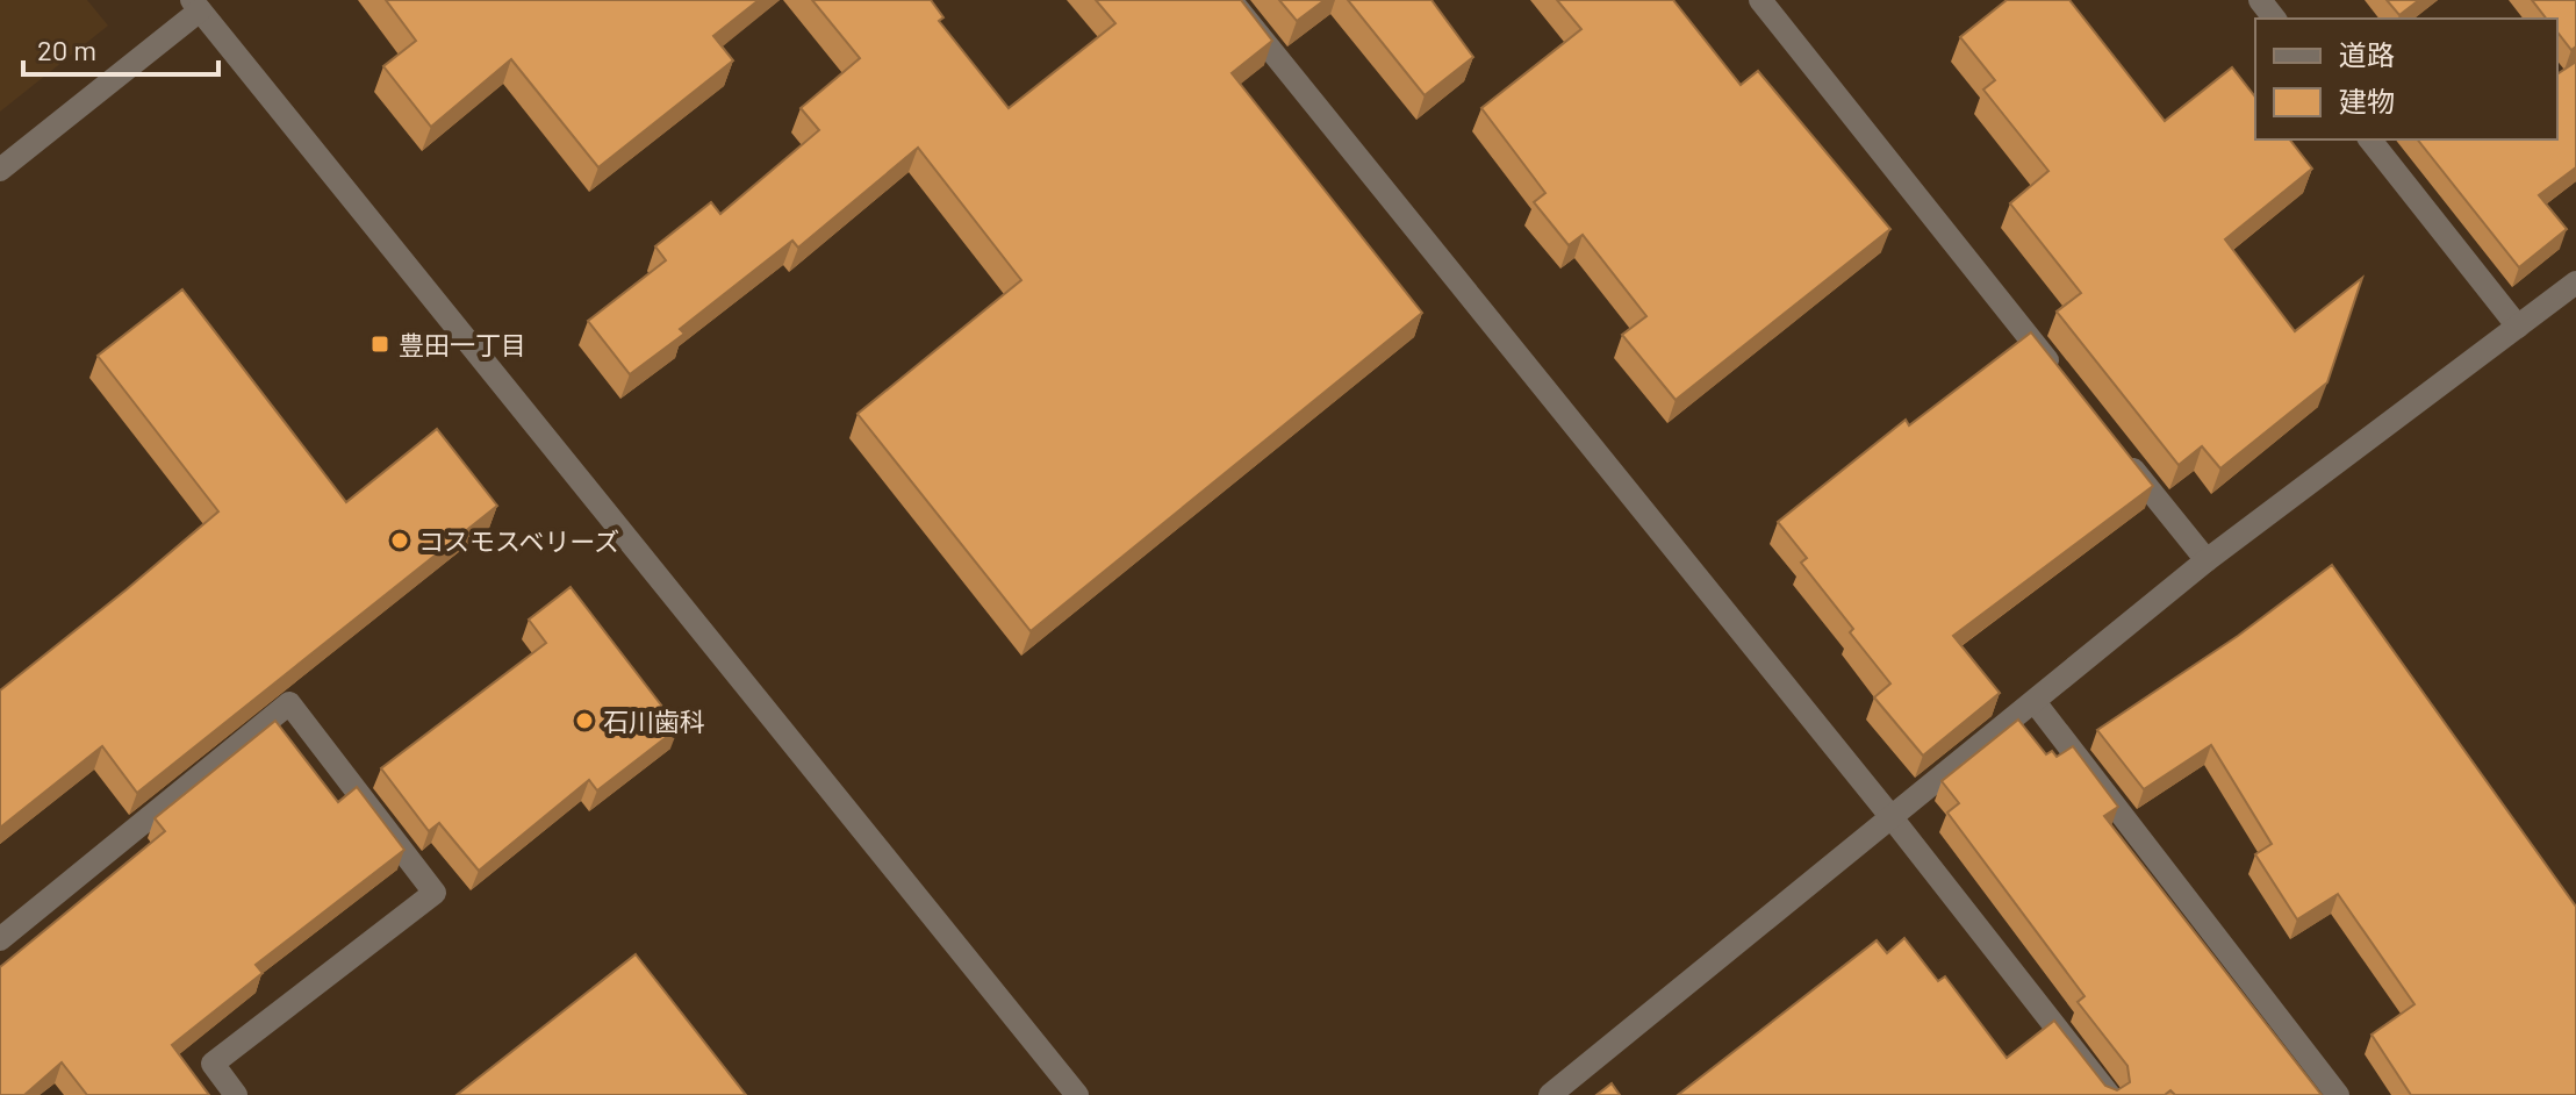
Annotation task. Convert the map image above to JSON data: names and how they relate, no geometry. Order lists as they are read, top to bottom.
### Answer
{
  "places": {
    "transit": ["豊田一丁目"],
    "other": ["コスモスベリーズ", "石川歯科"]
  },
  "legend": ["道路", "建物"],
  "scale_bar": "20 m"
}
